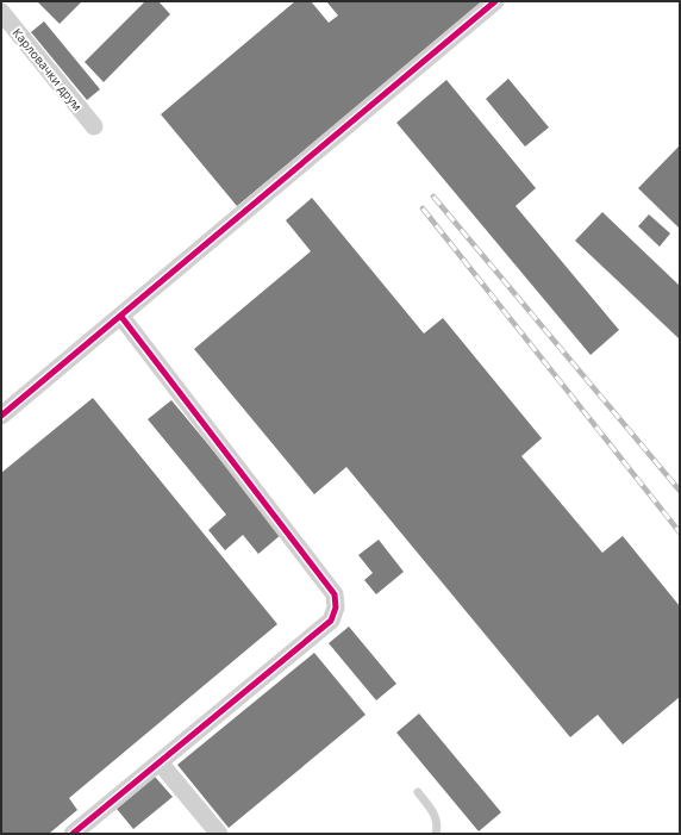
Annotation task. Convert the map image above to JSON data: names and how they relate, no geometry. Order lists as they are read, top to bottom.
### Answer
{
  "streets": {
    "street": ["Карловачки друм"]
  }
}
